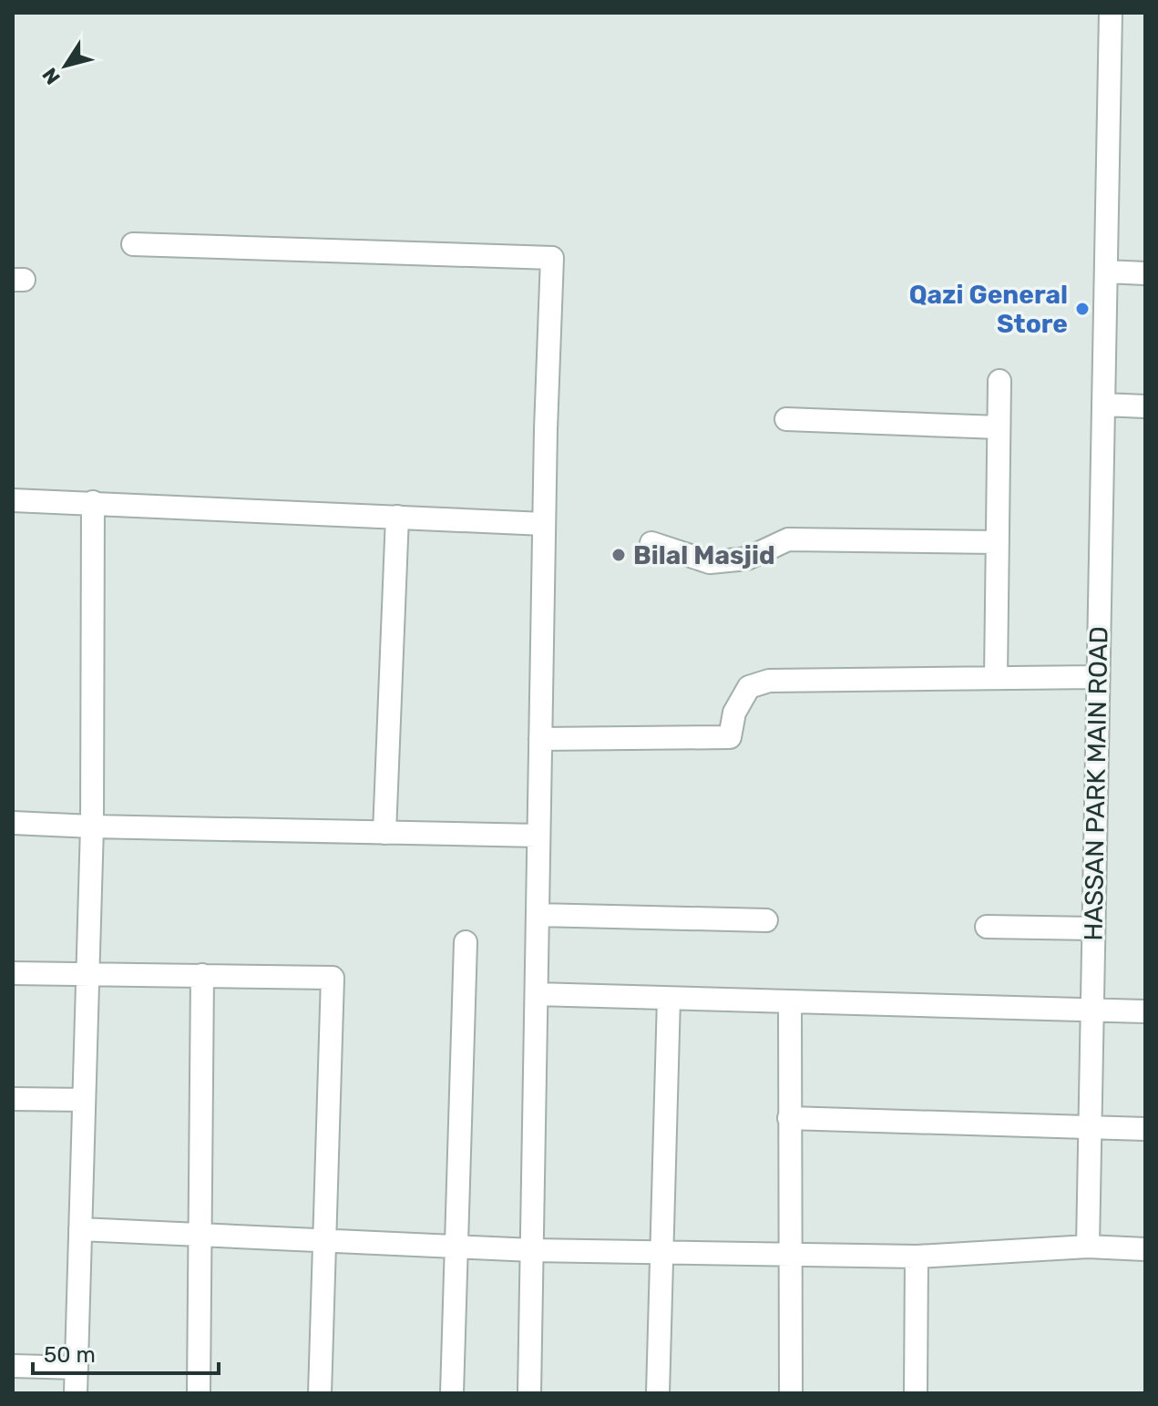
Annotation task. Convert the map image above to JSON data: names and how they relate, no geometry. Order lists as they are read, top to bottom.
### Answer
{
  "streets": {
    "street": ["HASSAN PARK MAIN ROAD"]
  },
  "places": ["Qazi General Store", "Bilal Masjid"],
  "scale_bar": "50 m",
  "north": "bottom left"
}
